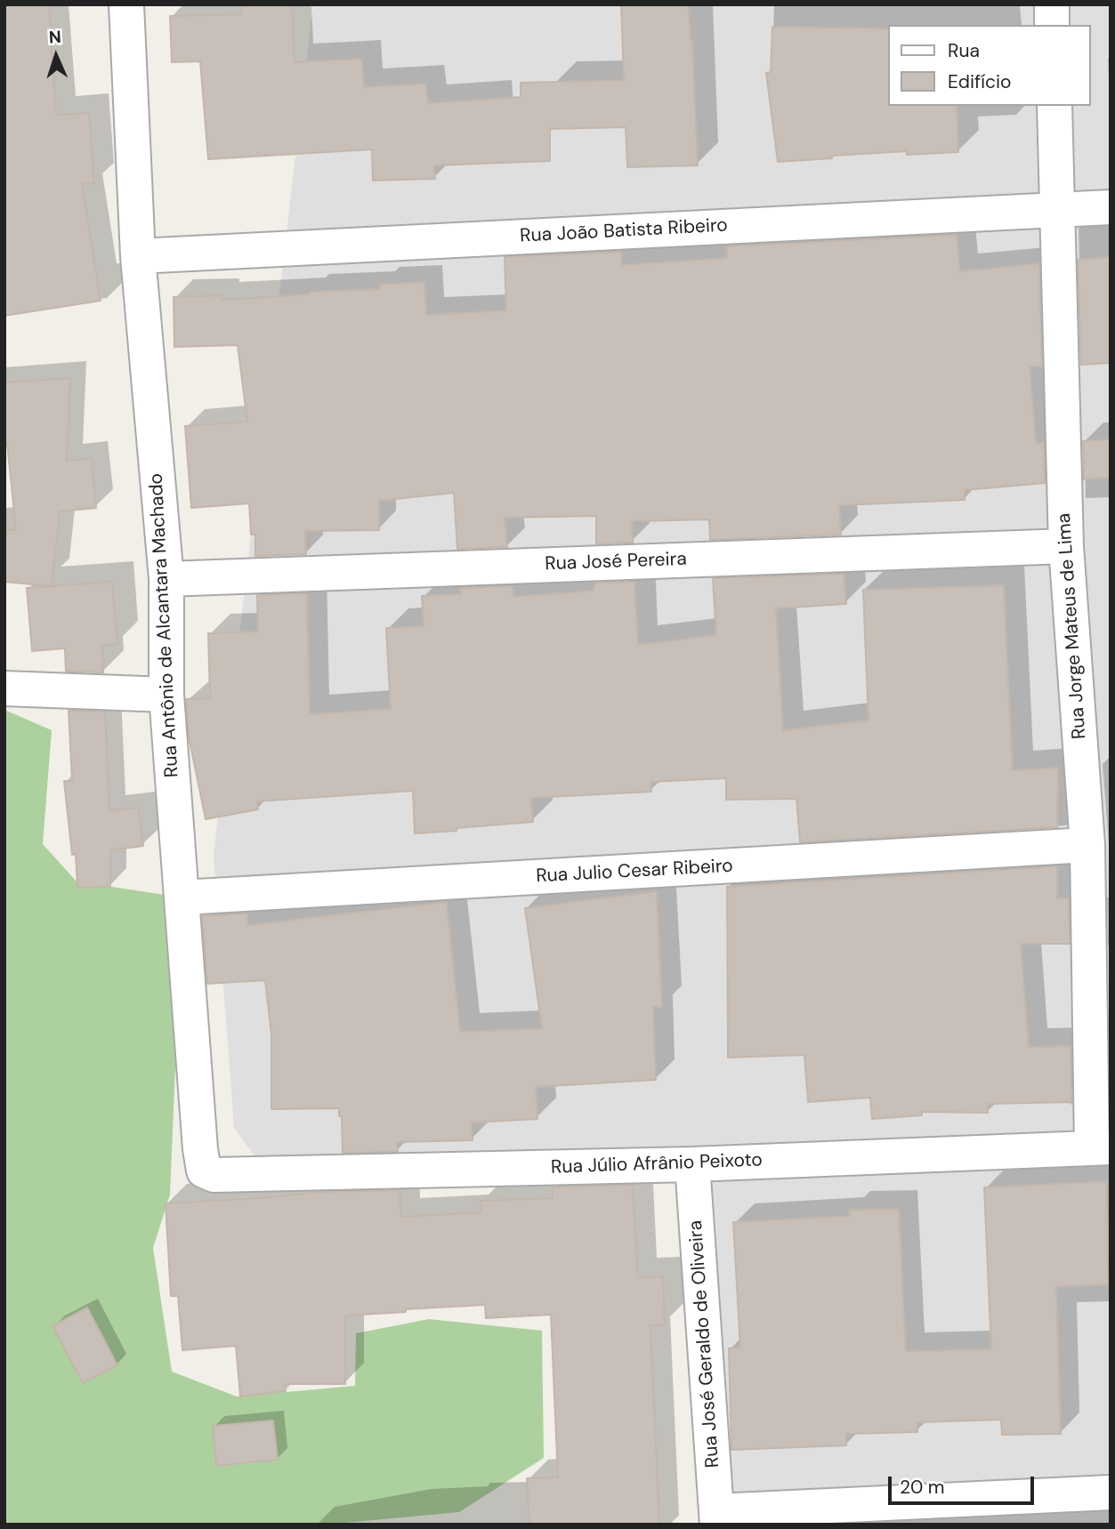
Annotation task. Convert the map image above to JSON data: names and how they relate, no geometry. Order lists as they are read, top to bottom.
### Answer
{
  "streets": {
    "street": [
      "Rua João Batista Ribeiro",
      "Rua José Pereira",
      "Rua Antônio de Alcantara Machado",
      "Rua Jorge Mateus de Lima",
      "Rua Julio Cesar Ribeiro",
      "Rua Júlio Afrânio Peixoto",
      "Rua José Geraldo de Oliveira"
    ]
  },
  "crossings": [
    ["Rua João Batista Ribeiro", "Rua Antônio de Alcantara Machado"],
    ["Rua João Batista Ribeiro", "Rua Jorge Mateus de Lima"],
    ["Rua José Pereira", "Rua Antônio de Alcantara Machado"],
    ["Rua José Pereira", "Rua Jorge Mateus de Lima"],
    ["Rua Antônio de Alcantara Machado", "Rua Julio Cesar Ribeiro"],
    ["Rua Antônio de Alcantara Machado", "Rua Júlio Afrânio Peixoto"],
    ["Rua Jorge Mateus de Lima", "Rua Julio Cesar Ribeiro"],
    ["Rua Jorge Mateus de Lima", "Rua Júlio Afrânio Peixoto"],
    ["Rua Júlio Afrânio Peixoto", "Rua José Geraldo de Oliveira"]
  ],
  "legend": ["Rua", "Edifício"],
  "scale_bar": "20 m",
  "north": "top"
}
